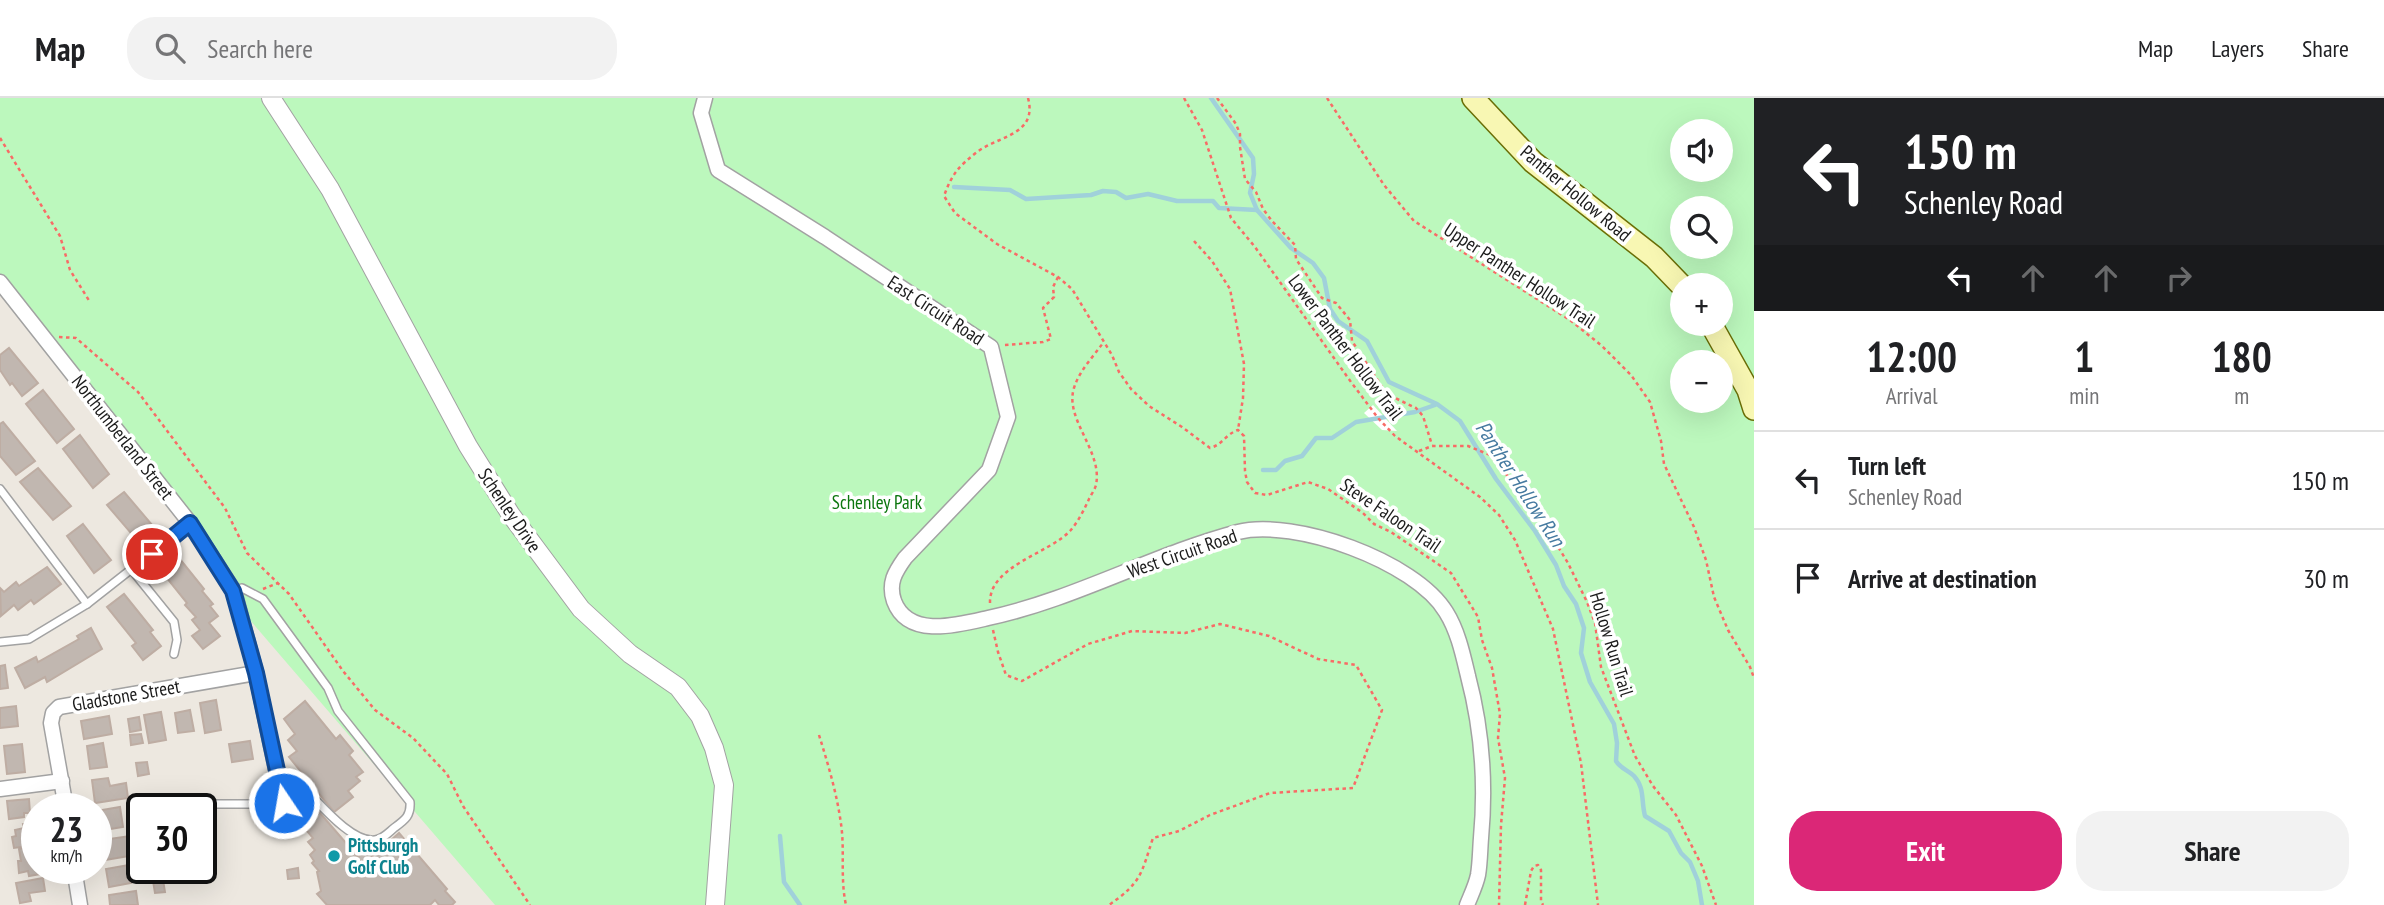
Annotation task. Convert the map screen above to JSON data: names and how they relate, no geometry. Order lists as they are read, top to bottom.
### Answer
{
  "streets": {
    "main road": ["Panther Hollow Road"],
    "street": [
      "East Circuit Road",
      "Northumberland Street",
      "Schenley Drive",
      "West Circuit Road",
      "Gladstone Street"
    ],
    "path": [
      "Upper Panther Hollow Trail",
      "Lower Panther Hollow Trail",
      "Steve Faloon Trail",
      "Hollow Run Trail"
    ]
  },
  "crossings": [
    ["East Circuit Road", "West Circuit Road"],
    ["Lower Panther Hollow Trail", "Hollow Run Trail"],
    ["Northumberland Street", "Gladstone Street"]
  ],
  "water": ["Panther Hollow Run"],
  "parks": ["Schenley Park"],
  "places": ["Pittsburgh Golf Club"],
  "page": {
    "header": "Map",
    "search": "Search here",
    "nav": ["Map", "Layers", "Share"],
    "turn": ["150 m", "Schenley Road"],
    "map_buttons": ["+", "−"],
    "eta": [
      "12:00",
      "Arrival",
      "1",
      "min",
      "180",
      "m"
    ],
    "list": [
      {
        "name": "Turn left",
        "note": "Schenley Road",
        "value": "150 m"
      },
      {
        "name": "Arrive at destination",
        "value": "30 m"
      }
    ],
    "speed": "23 km/h",
    "limit": "30",
    "buttons": ["Exit", "Share"]
  }
}
